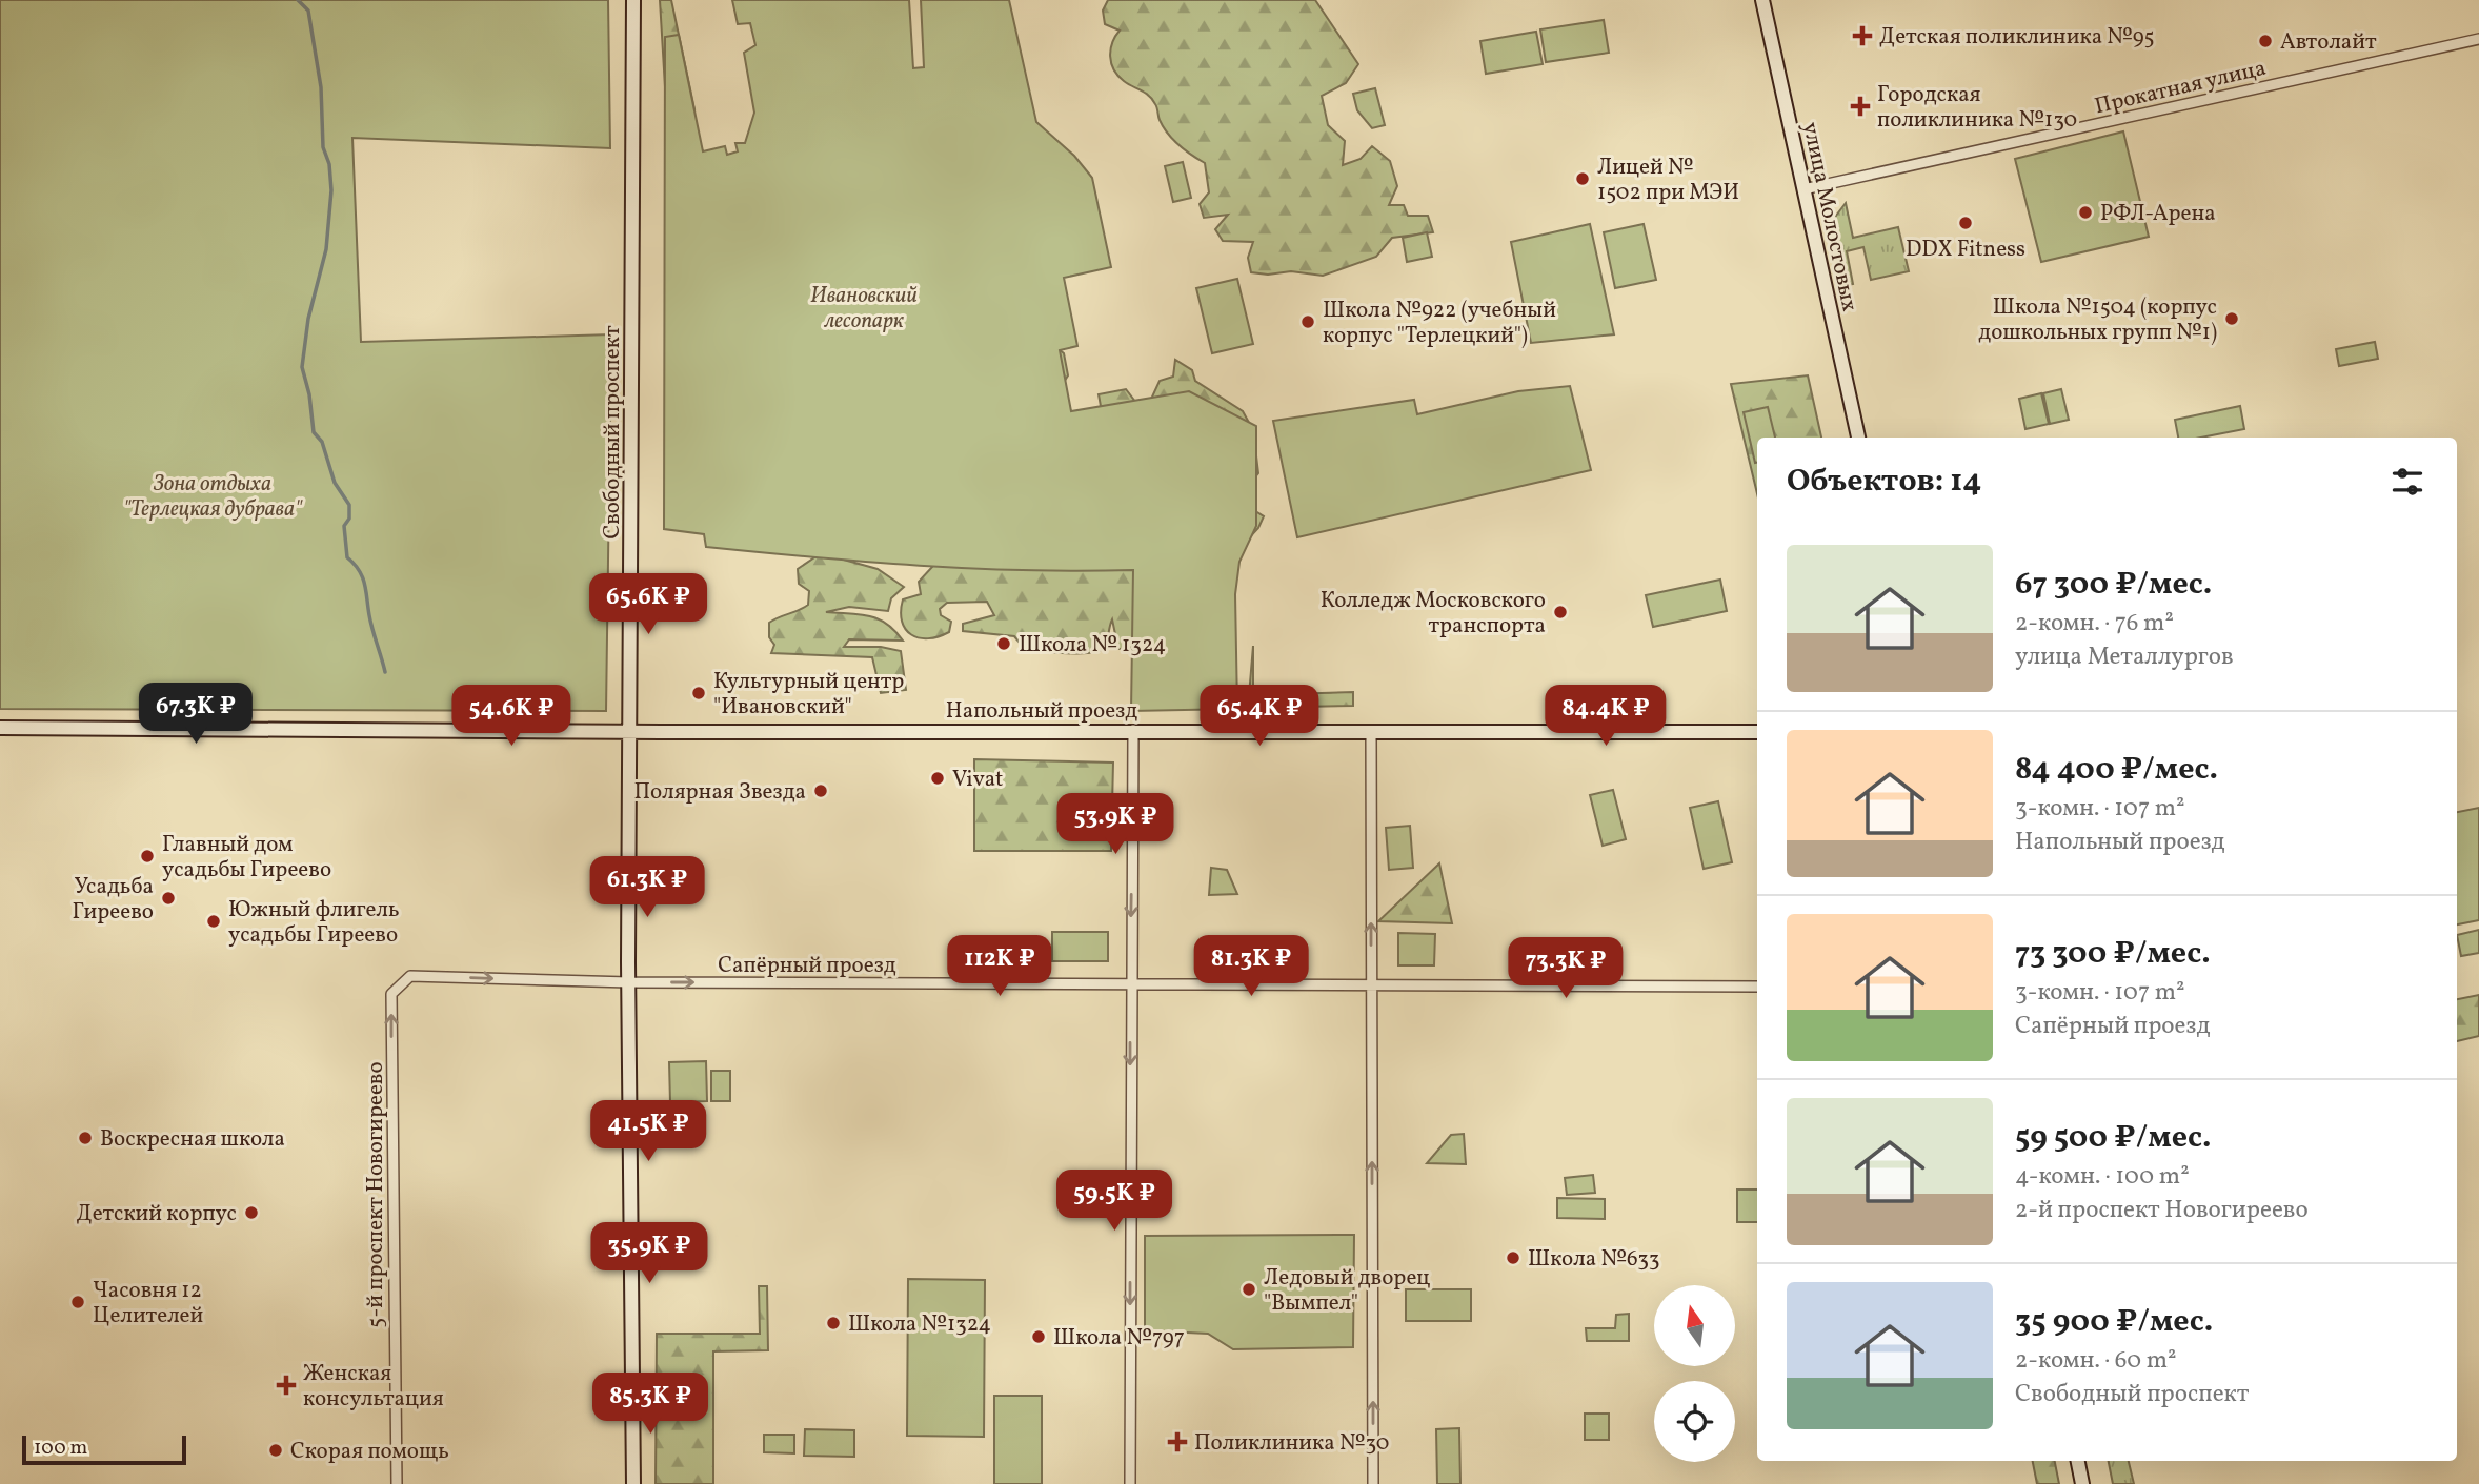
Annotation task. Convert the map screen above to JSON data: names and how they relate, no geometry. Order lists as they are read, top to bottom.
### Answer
{
  "streets": {
    "street": [
      "Прокатная улица",
      "улица Молостовых",
      "Свободный проспект",
      "Напольный проезд",
      "Сапёрный проезд",
      "5-й проспект Новогиреево"
    ]
  },
  "crossings": [
    ["Прокатная улица", "улица Молостовых"],
    ["Свободный проспект", "Напольный проезд"],
    ["Свободный проспект", "Сапёрный проезд"],
    ["Сапёрный проезд", "5-й проспект Новогиреево"]
  ],
  "one_way": ["Сапёрный проезд", "5-й проспект Новогиреево"],
  "parks": ["Ивановский лесопарк", "Зона отдыха \"Терлецкая дубрава\""],
  "places": {
    "health": [
      "Детская поликлиника №95",
      "Городская поликлиника №130",
      "Женская консультация",
      "Поликлиника №30"
    ],
    "other": [
      "Автолайт",
      "Лицей № 1502 при МЭИ",
      "РФЛ-Арена",
      "DDX Fitness",
      "Школа №1504 (корпус дошкольных групп №1)",
      "Школа №922 (учебный корпус \"Терлецкий\")",
      "Колледж Московского транспорта",
      "Школа № 1324",
      "Культурный центр \"Ивановский\"",
      "Vivat",
      "Полярная Звезда",
      "Главный дом усадьбы Гиреево",
      "Усадьба Гиреево",
      "Южный флигель усадьбы Гиреево",
      "Воскресная школа",
      "Детский корпус",
      "Школа №633",
      "Ледовый дворец \"Вымпел\"",
      "Часовня 12 Целителей",
      "Школа №1324",
      "Школа №797",
      "Скорая помощь"
    ]
  },
  "scale_bar": "100 m",
  "north": "top",
  "page": {
    "heading": "Объектов: 14",
    "list": [
      {
        "name": "67 300 ₽/мес.",
        "note": "2-комн. · 76 m² · улица Металлургов"
      },
      {
        "name": "84 400 ₽/мес.",
        "note": "3-комн. · 107 m² · Напольный проезд"
      },
      {
        "name": "73 300 ₽/мес.",
        "note": "3-комн. · 107 m² · Сапёрный проезд"
      },
      {
        "name": "59 500 ₽/мес.",
        "note": "4-комн. · 100 m² · 2-й проспект Новогиреево"
      },
      {
        "name": "35 900 ₽/мес.",
        "note": "2-комн. · 60 m² · Свободный проспект"
      }
    ],
    "price": [
      "65.6K ₽",
      "67.3K ₽",
      "54.6K ₽",
      "65.4K ₽",
      "84.4K ₽",
      "53.9K ₽",
      "61.3K ₽",
      "112K ₽",
      "81.3K ₽",
      "73.3K ₽",
      "41.5K ₽",
      "59.5K ₽",
      "35.9K ₽",
      "85.3K ₽"
    ],
    "scale": "100 m"
  }
}
